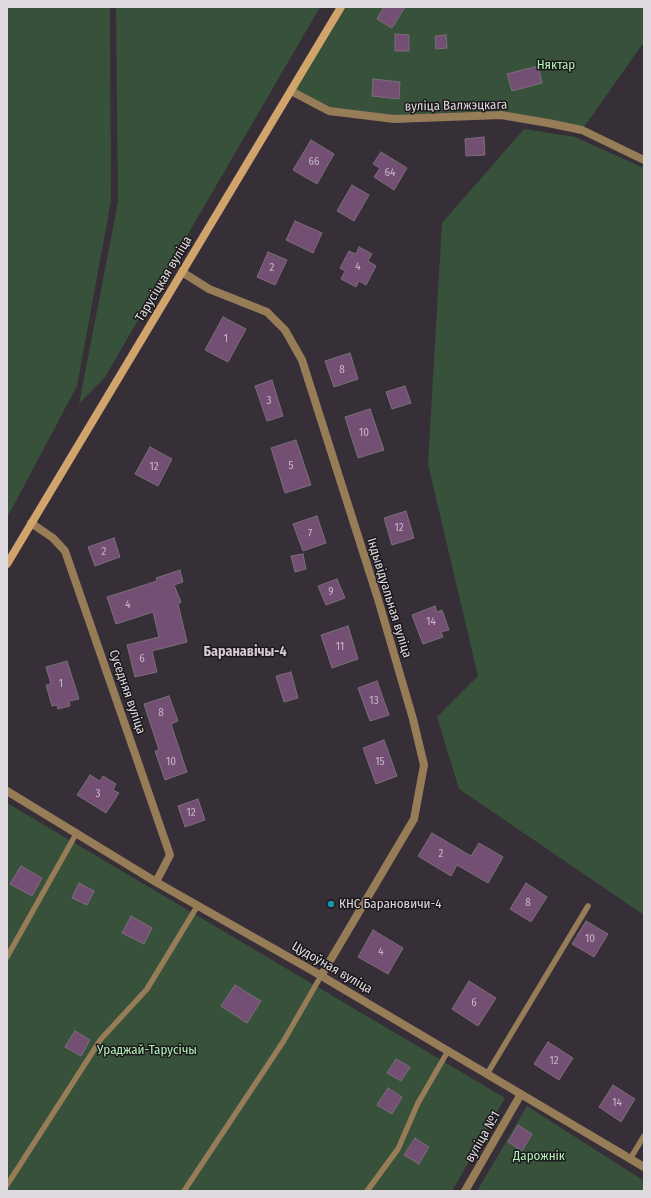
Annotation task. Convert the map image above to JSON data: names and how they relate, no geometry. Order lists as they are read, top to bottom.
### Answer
{
  "streets": {
    "street": [
      "вуліца Валжэцкага",
      "Тарусіцкая вуліца",
      "Індывідуальная вуліца",
      "Суседняя вуліца",
      "Цудоўная вуліца",
      "вуліца №1"
    ]
  },
  "crossings": [
    ["вуліца Валжэцкага", "Тарусіцкая вуліца"],
    ["Тарусіцкая вуліца", "Індывідуальная вуліца"],
    ["Тарусіцкая вуліца", "Суседняя вуліца"],
    ["Індывідуальная вуліца", "Цудоўная вуліца"],
    ["Суседняя вуліца", "Цудоўная вуліца"],
    ["Цудоўная вуліца", "вуліца №1"]
  ],
  "districts": ["Баранавічы-4"],
  "parks": ["Няктар", "Ураджай-Тарусічы", "Дарожнік"],
  "places": ["КНС Барановичи-4"],
  "house_numbers": [
    "66",
    "64",
    "4",
    "2",
    "1",
    "8",
    "3",
    "10",
    "5",
    "12",
    "12",
    "7",
    "2",
    "9",
    "4",
    "14",
    "11",
    "6",
    "1",
    "13",
    "8",
    "10",
    "15",
    "3",
    "12",
    "2",
    "8",
    "10",
    "4",
    "6",
    "12",
    "14"
  ]
}
